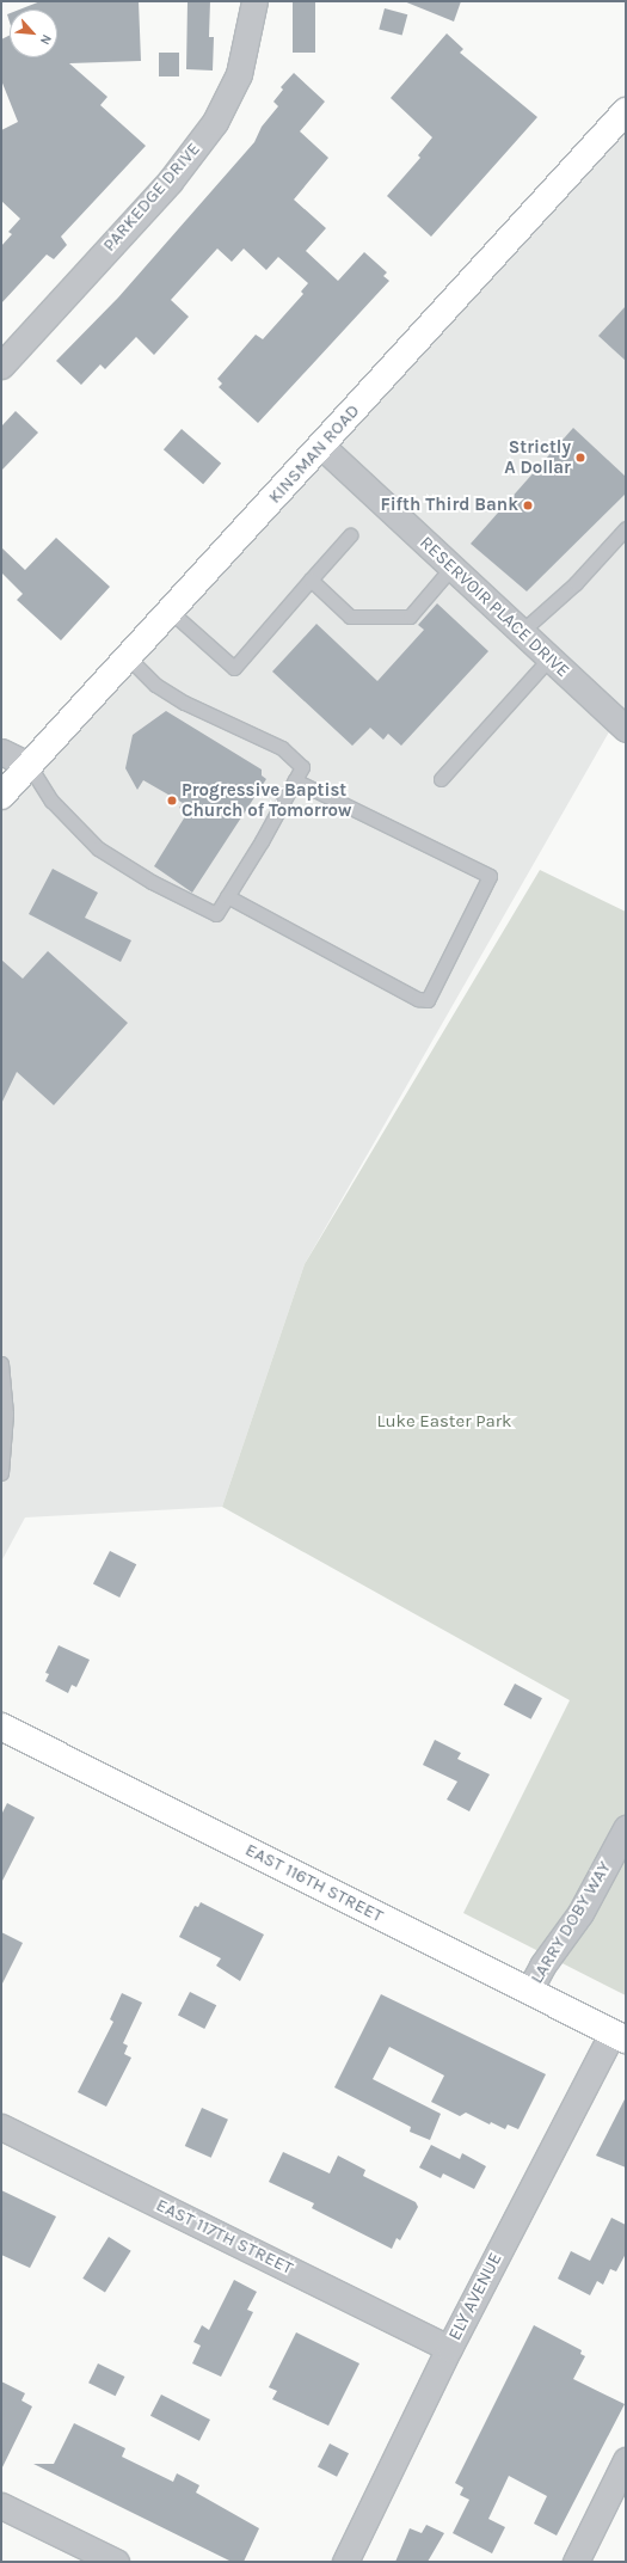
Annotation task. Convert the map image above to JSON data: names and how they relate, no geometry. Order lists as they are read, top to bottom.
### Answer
{
  "streets": {
    "main road": ["KINSMAN ROAD", "EAST 116TH STREET"],
    "street": [
      "PARKEDGE DRIVE",
      "RESERVOIR PLACE DRIVE",
      "LARRY DOBY WAY",
      "EAST 117TH STREET",
      "ELY AVENUE"
    ]
  },
  "crossings": [
    ["KINSMAN ROAD", "RESERVOIR PLACE DRIVE"],
    ["EAST 116TH STREET", "LARRY DOBY WAY"],
    ["EAST 116TH STREET", "ELY AVENUE"],
    ["EAST 117TH STREET", "ELY AVENUE"]
  ],
  "parks": ["Luke Easter Park"],
  "places": ["Strictly A Dollar", "Fifth Third Bank", "Progressive Baptist Church of Tomorrow"],
  "north": "bottom right"
}
